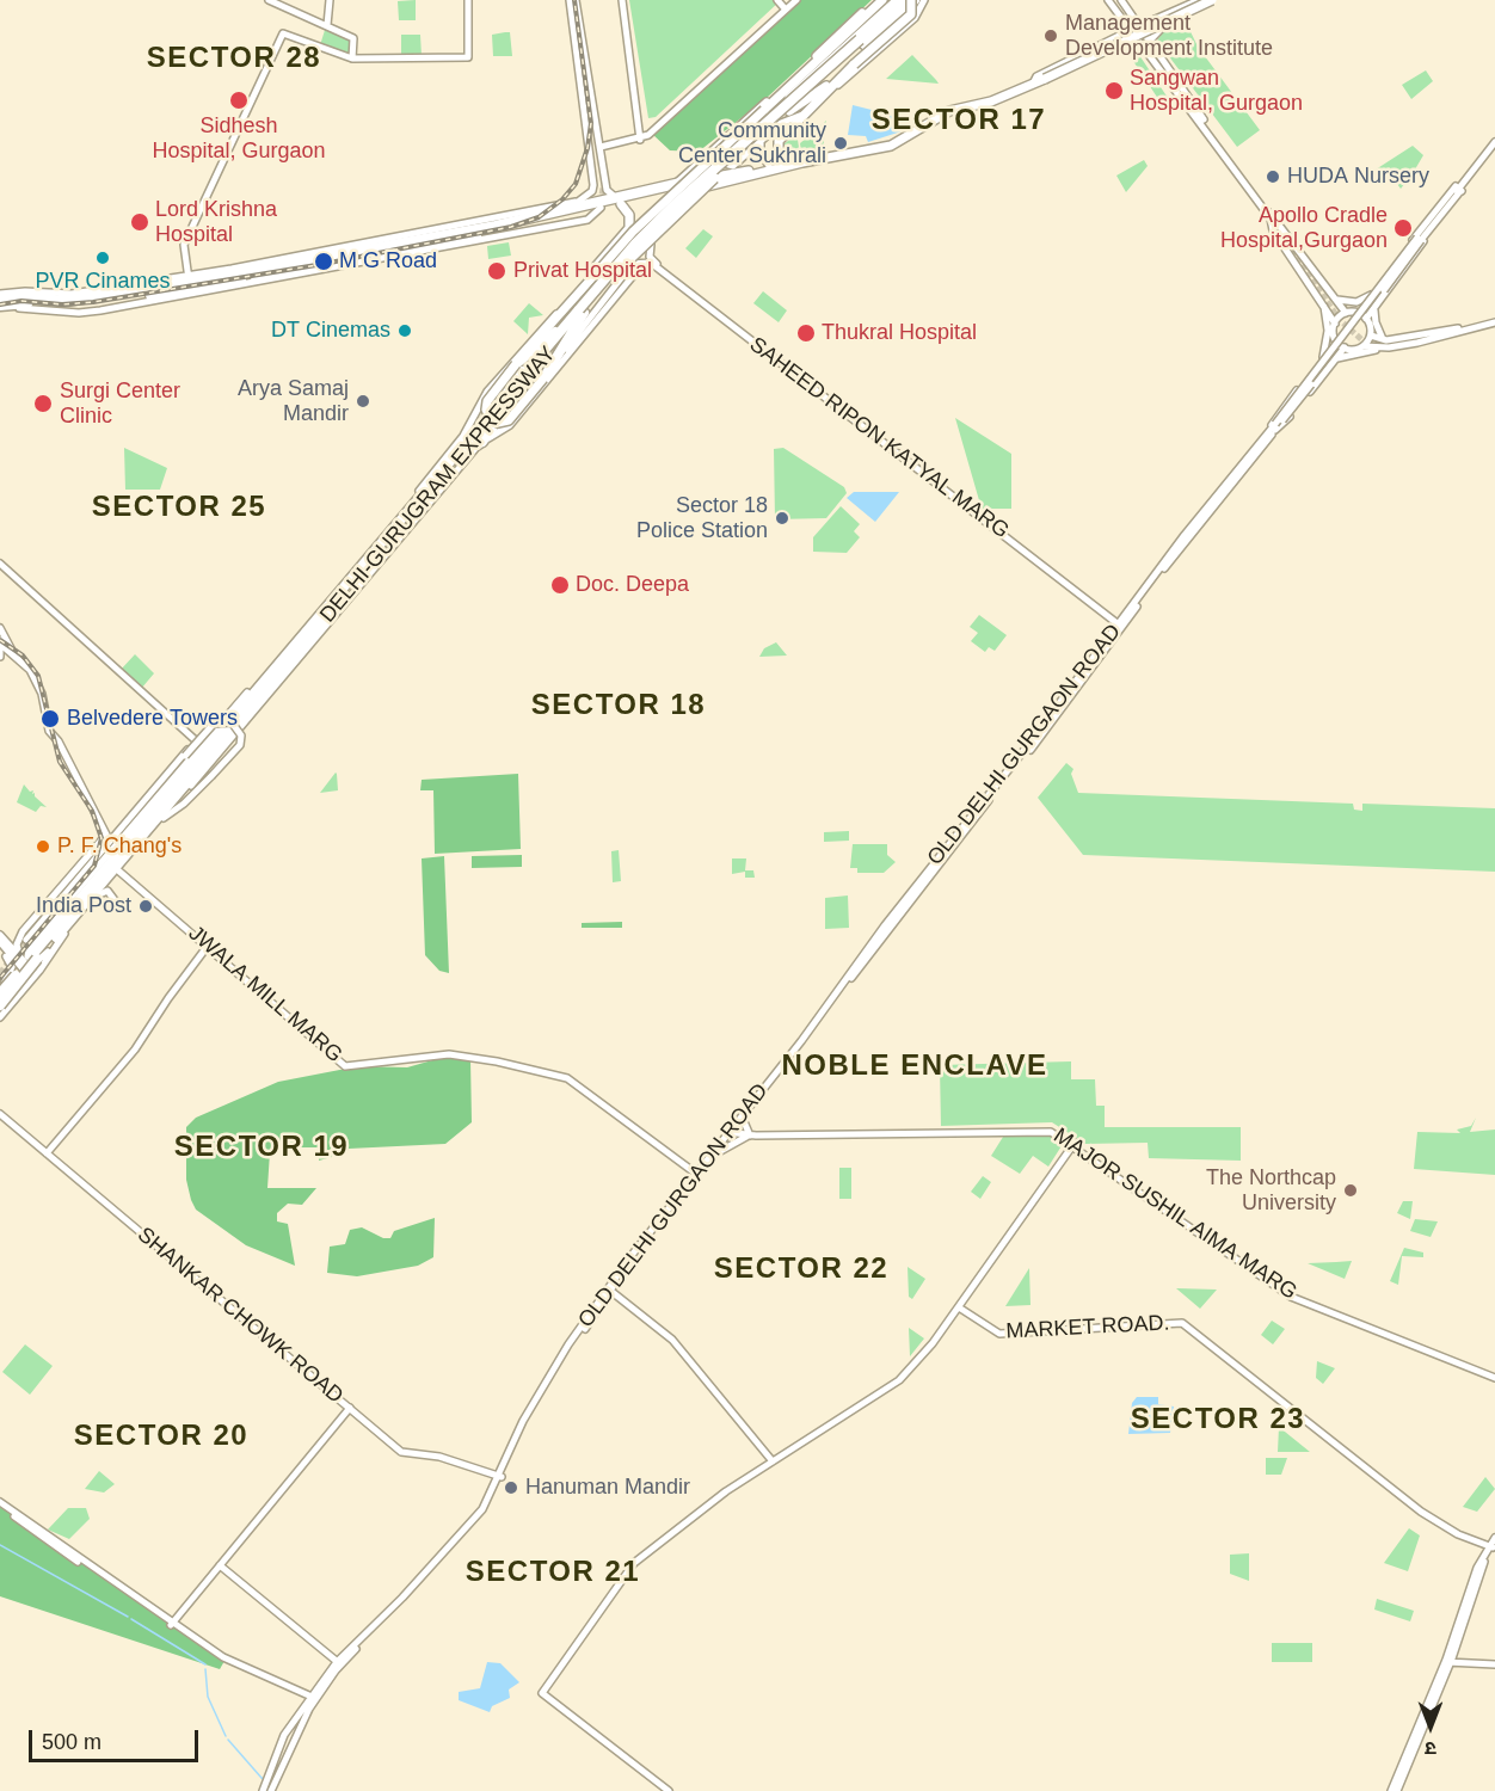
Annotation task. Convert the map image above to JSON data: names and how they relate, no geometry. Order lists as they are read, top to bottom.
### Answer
{
  "streets": {
    "highway": ["DELHI-GURUGRAM EXPRESSWAY"],
    "main road": [
      "SAHEED RIPON KATYAL MARG",
      "OLD DELHI GURGAON ROAD",
      "JWALA MILL MARG",
      "MAJOR SUSHIL AIMA MARG",
      "SHANKAR CHOWK ROAD",
      "MARKET ROAD."
    ]
  },
  "crossings": [
    ["SAHEED RIPON KATYAL MARG", "OLD DELHI GURGAON ROAD"],
    ["OLD DELHI GURGAON ROAD", "JWALA MILL MARG"],
    ["OLD DELHI GURGAON ROAD", "MAJOR SUSHIL AIMA MARG"],
    ["OLD DELHI GURGAON ROAD", "SHANKAR CHOWK ROAD"]
  ],
  "districts": [
    "SECTOR 28",
    "SECTOR 17",
    "SECTOR 25",
    "SECTOR 18",
    "NOBLE ENCLAVE",
    "SECTOR 19",
    "SECTOR 22",
    "SECTOR 23",
    "SECTOR 20",
    "SECTOR 21"
  ],
  "places": [
    "Management Development Institute",
    "Sangwan Hospital, Gurgaon",
    "Sidhesh Hospital, Gurgaon",
    "Community Center Sukhrali",
    "HUDA Nursery",
    "Lord Krishna Hospital",
    "Apollo Cradle Hospital,Gurgaon",
    "PVR Cinames",
    "M G Road",
    "Privat Hospital",
    "DT Cinemas",
    "Thukral Hospital",
    "Arya Samaj Mandir",
    "Surgi Center Clinic",
    "Sector 18 Police Station",
    "Doc. Deepa",
    "Belvedere Towers",
    "P. F. Chang's",
    "India Post",
    "The Northcap University",
    "Hanuman Mandir"
  ],
  "scale_bar": "500 m",
  "north": "bottom"
}
